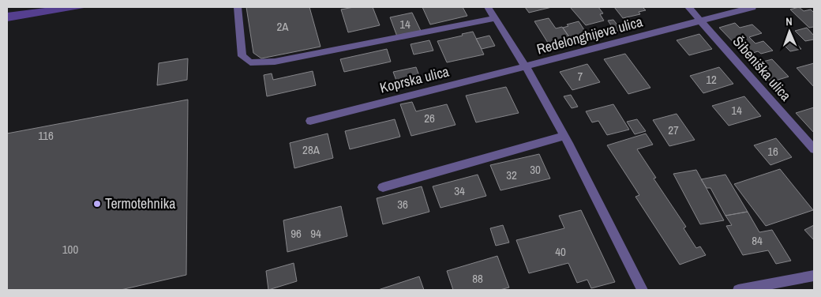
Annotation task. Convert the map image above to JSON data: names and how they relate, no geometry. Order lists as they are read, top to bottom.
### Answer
{
  "streets": {
    "street": ["Redelonghijeva ulica", "Šibeniška ulica", "Koprska ulica"]
  },
  "crossings": [
    ["Redelonghijeva ulica", "Šibeniška ulica"],
    ["Redelonghijeva ulica", "Koprska ulica"]
  ],
  "places": ["Termotehnika"],
  "house_numbers": [
    "14",
    "2A",
    "7",
    "12",
    "14",
    "26",
    "27",
    "116",
    "28A",
    "16",
    "30",
    "32",
    "34",
    "36",
    "96",
    "94",
    "84",
    "100",
    "40",
    "88"
  ],
  "north": "top"
}
